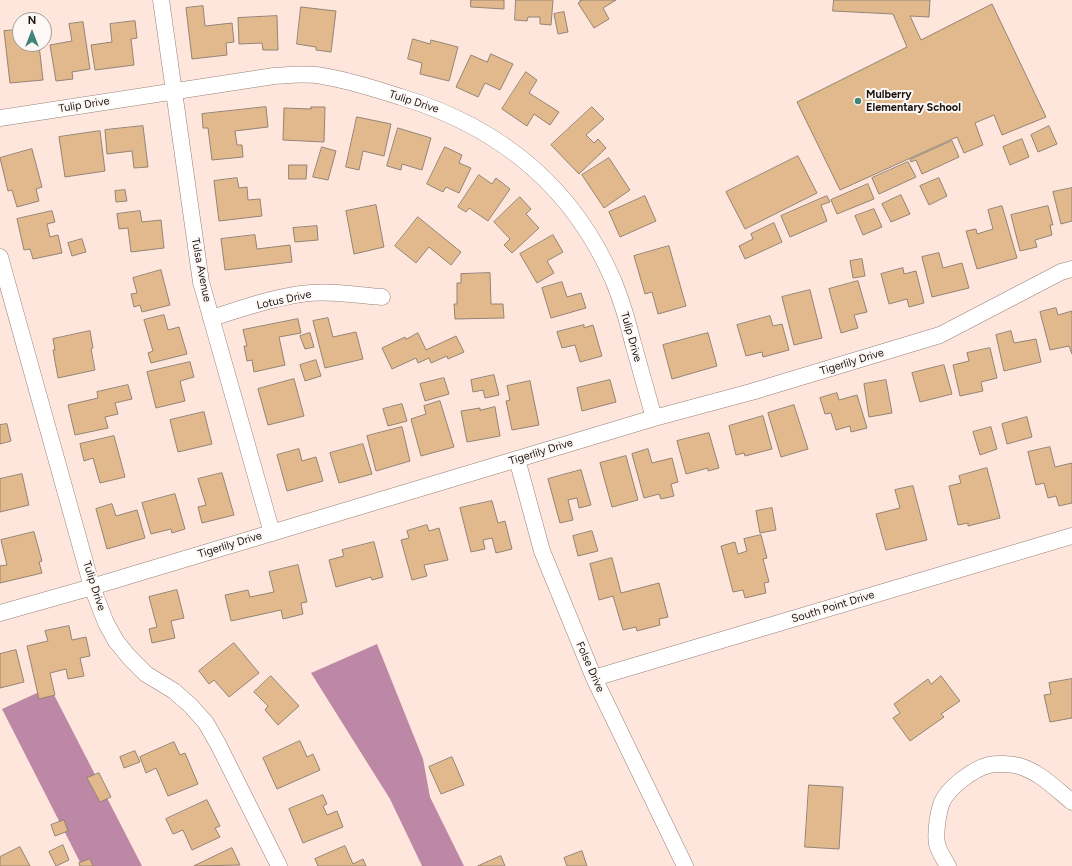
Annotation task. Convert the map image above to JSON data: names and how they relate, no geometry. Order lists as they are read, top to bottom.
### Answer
{
  "streets": {
    "street": [
      "Tulip Drive",
      "Tulsa Avenue",
      "Lotus Drive",
      "Tigerlily Drive",
      "South Point Drive",
      "Folse Drive"
    ]
  },
  "crossings": [
    ["Tulip Drive", "Tulsa Avenue"],
    ["Tulip Drive", "Tigerlily Drive"],
    ["Tulsa Avenue", "Lotus Drive"],
    ["Tulsa Avenue", "Tigerlily Drive"],
    ["Tigerlily Drive", "Folse Drive"],
    ["South Point Drive", "Folse Drive"]
  ],
  "places": ["Mulberry Elementary School"],
  "north": "top"
}
